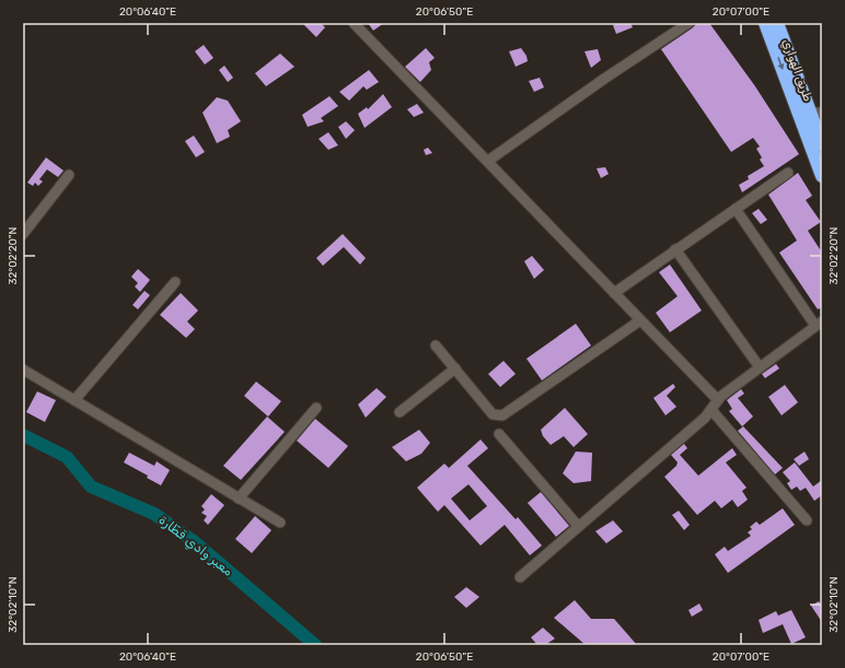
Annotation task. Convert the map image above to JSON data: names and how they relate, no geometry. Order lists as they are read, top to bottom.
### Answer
{
  "streets": {
    "highway": ["طريق الهواري"]
  },
  "water": ["معبر وادي قطّارة"],
  "coordinates": [
    "20°06'40\"E",
    "20°06'50\"E",
    "20°07'00\"E",
    "32°02'20\"N",
    "32°02'10\"N"
  ]
}
